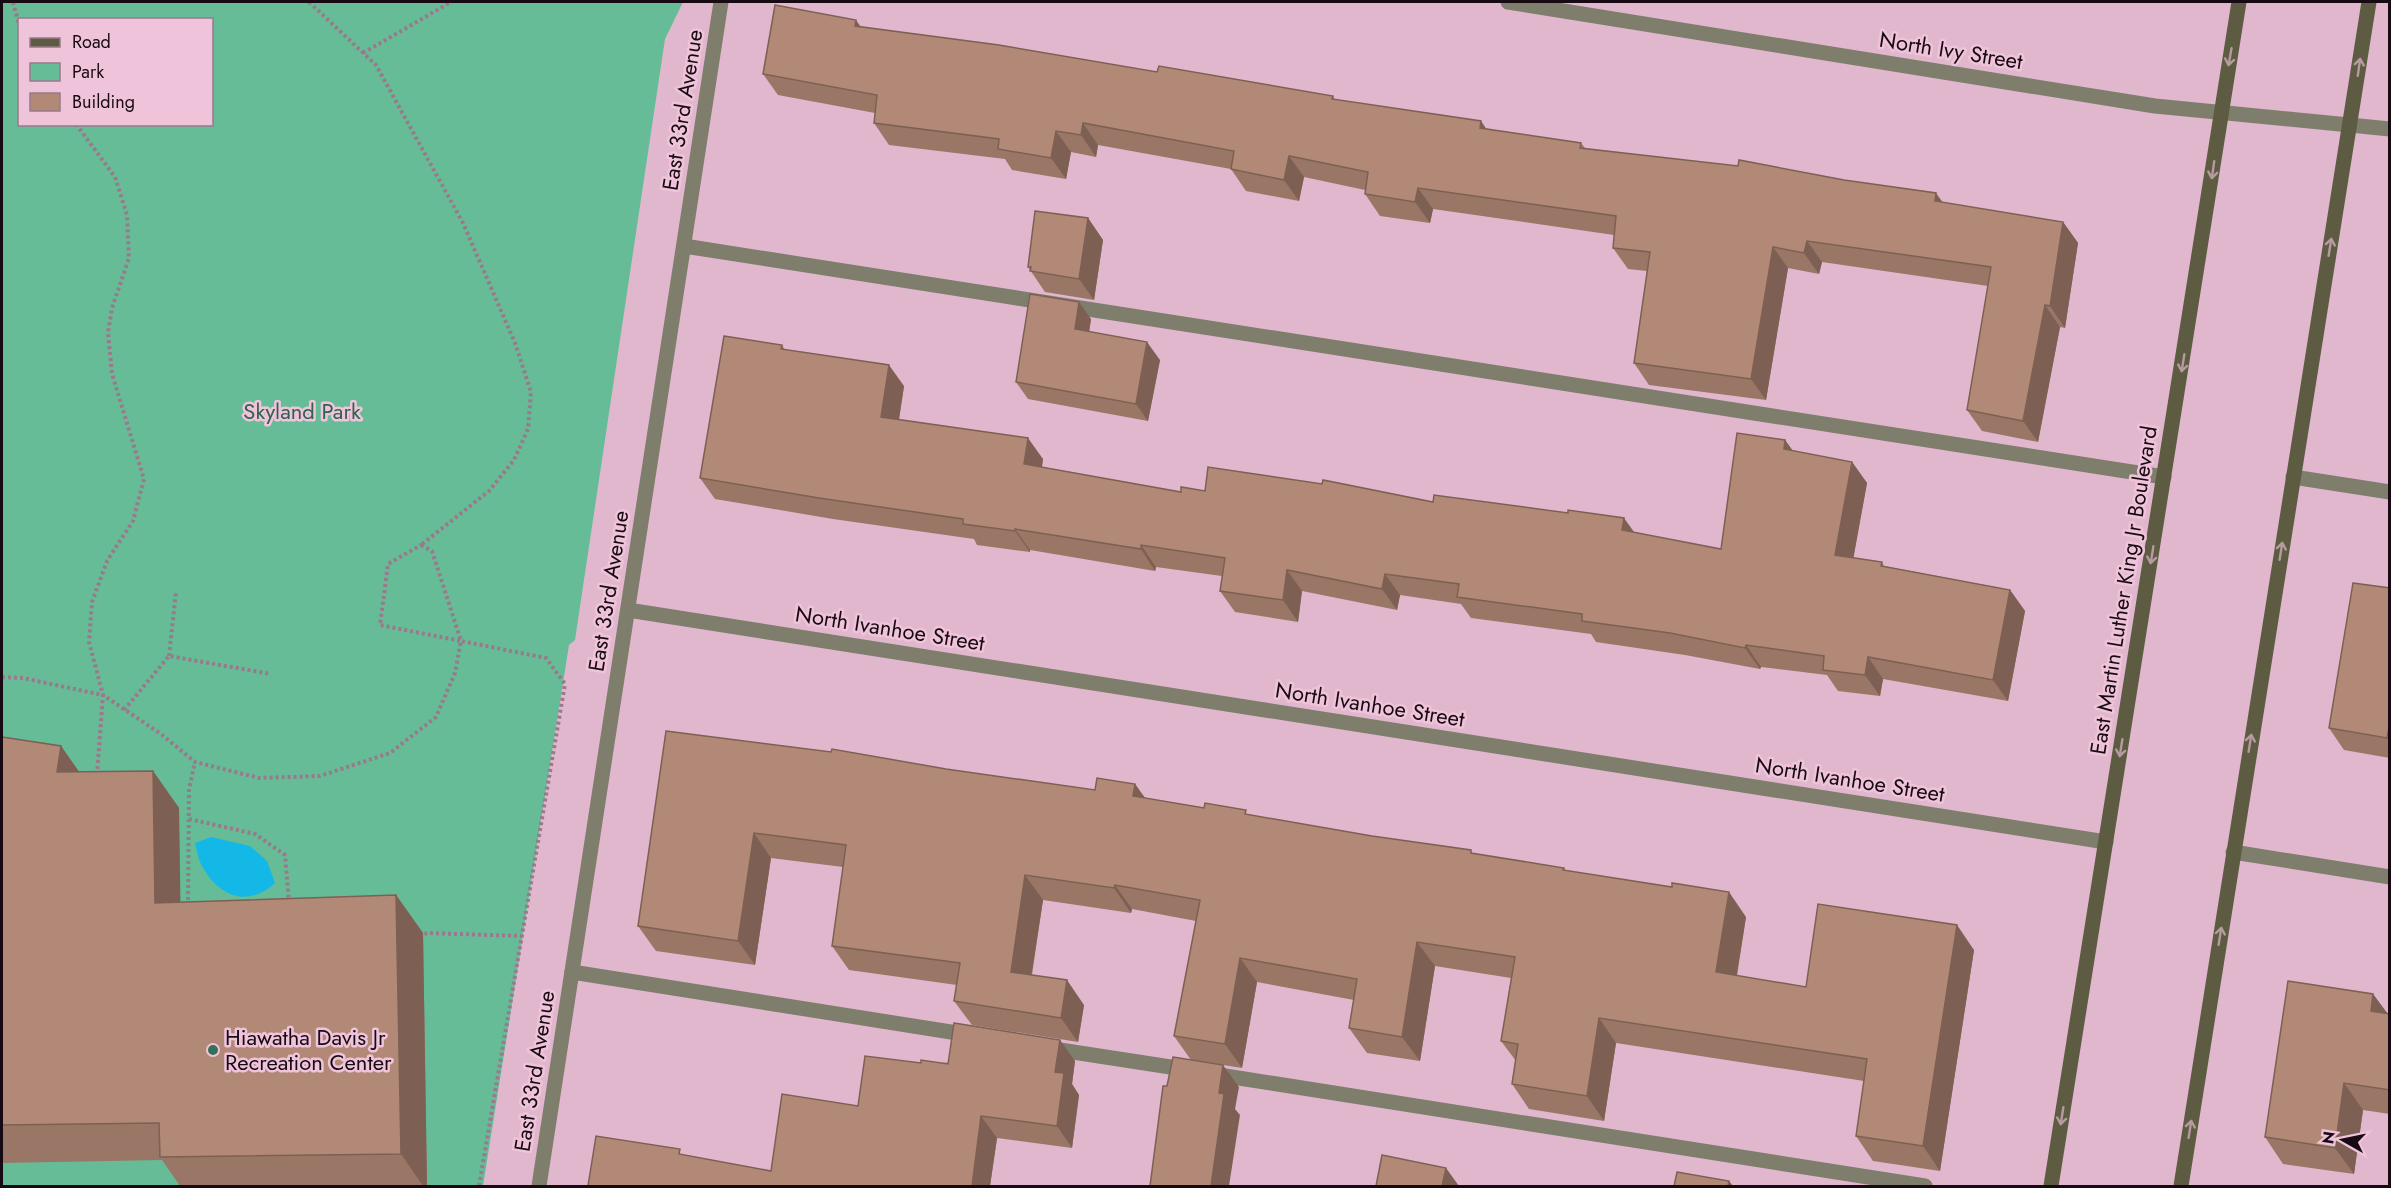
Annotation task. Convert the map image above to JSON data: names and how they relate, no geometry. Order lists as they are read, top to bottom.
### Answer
{
  "streets": {
    "main road": ["East Martin Luther King Jr Boulevard"],
    "street": ["North Ivy Street", "East 33rd Avenue", "North Ivanhoe Street"]
  },
  "crossings": [
    ["North Ivy Street", "East Martin Luther King Jr Boulevard"],
    ["East 33rd Avenue", "North Ivanhoe Street"],
    ["East Martin Luther King Jr Boulevard", "North Ivanhoe Street"]
  ],
  "parks": ["Skyland Park"],
  "places": ["Hiawatha Davis Jr Recreation Center"],
  "legend": ["Road", "Park", "Building"],
  "north": "left"
}
